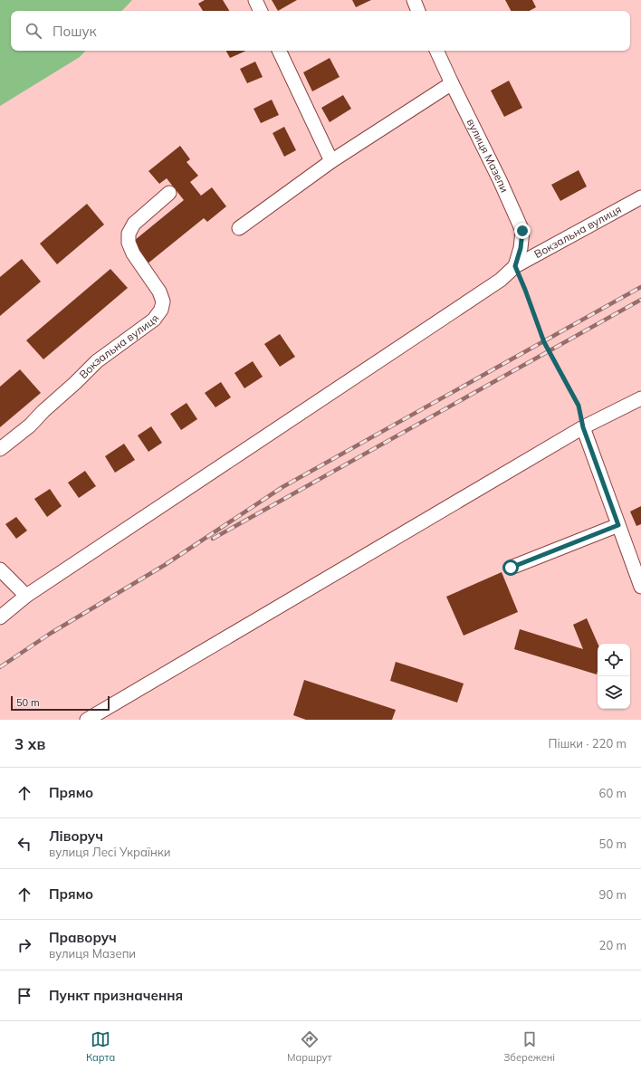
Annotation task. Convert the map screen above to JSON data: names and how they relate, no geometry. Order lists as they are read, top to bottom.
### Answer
{
  "streets": {
    "street": ["вулиця Мазепи", "Вокзальна вулиця"]
  },
  "crossings": [
    ["вулиця Мазепи", "Вокзальна вулиця"]
  ],
  "scale_bar": "50 m",
  "page": {
    "search": "Пошук",
    "scale": "50 m",
    "heading": ["3 хв", "Пішки · 220 m"],
    "list": [
      ["Прямо", "60 m"],
      ["Ліворуч", "вулиця Лесі Українки", "50 m"],
      ["Прямо", "90 m"],
      ["Праворуч", "вулиця Мазепи", "20 m"],
      "Пункт призначення"
    ],
    "nav": ["Карта", "Маршрут", "Збережені"]
  }
}
